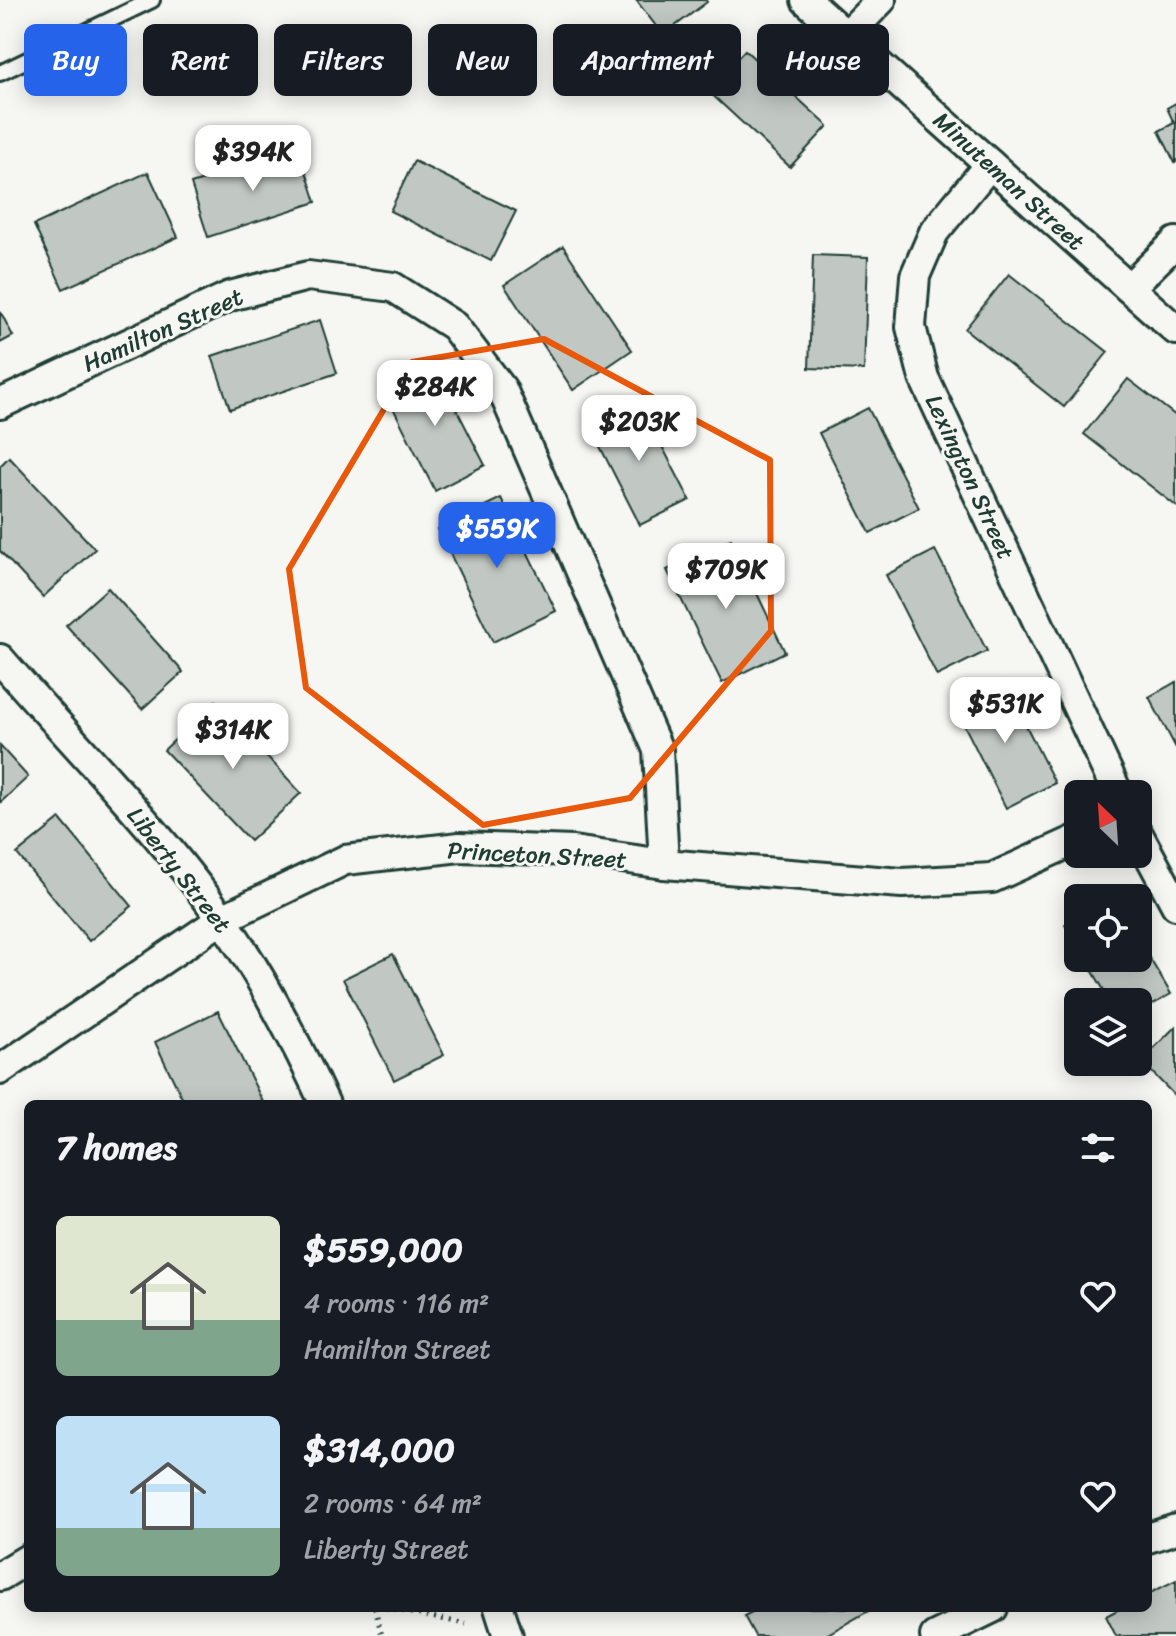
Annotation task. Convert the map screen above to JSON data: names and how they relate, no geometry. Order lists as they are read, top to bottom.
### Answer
{
  "streets": {
    "street": [
      "Minuteman Street",
      "Hamilton Street",
      "Lexington Street",
      "Princeton Street",
      "Liberty Street"
    ]
  },
  "crossings": [
    ["Minuteman Street", "Lexington Street"],
    ["Hamilton Street", "Princeton Street"],
    ["Princeton Street", "Liberty Street"]
  ],
  "north": "top left",
  "page": {
    "chip": [
      "Buy",
      "Rent",
      "Filters",
      "New",
      "Apartment",
      "House"
    ],
    "price": [
      "$394K",
      "$284K",
      "$203K",
      "$559K",
      "$709K",
      "$531K",
      "$314K"
    ],
    "heading": "7 homes",
    "list": [
      {
        "name": "$559,000",
        "note": "4 rooms · 116 m² · Hamilton Street"
      },
      {
        "name": "$314,000",
        "note": "2 rooms · 64 m² · Liberty Street"
      }
    ]
  }
}
